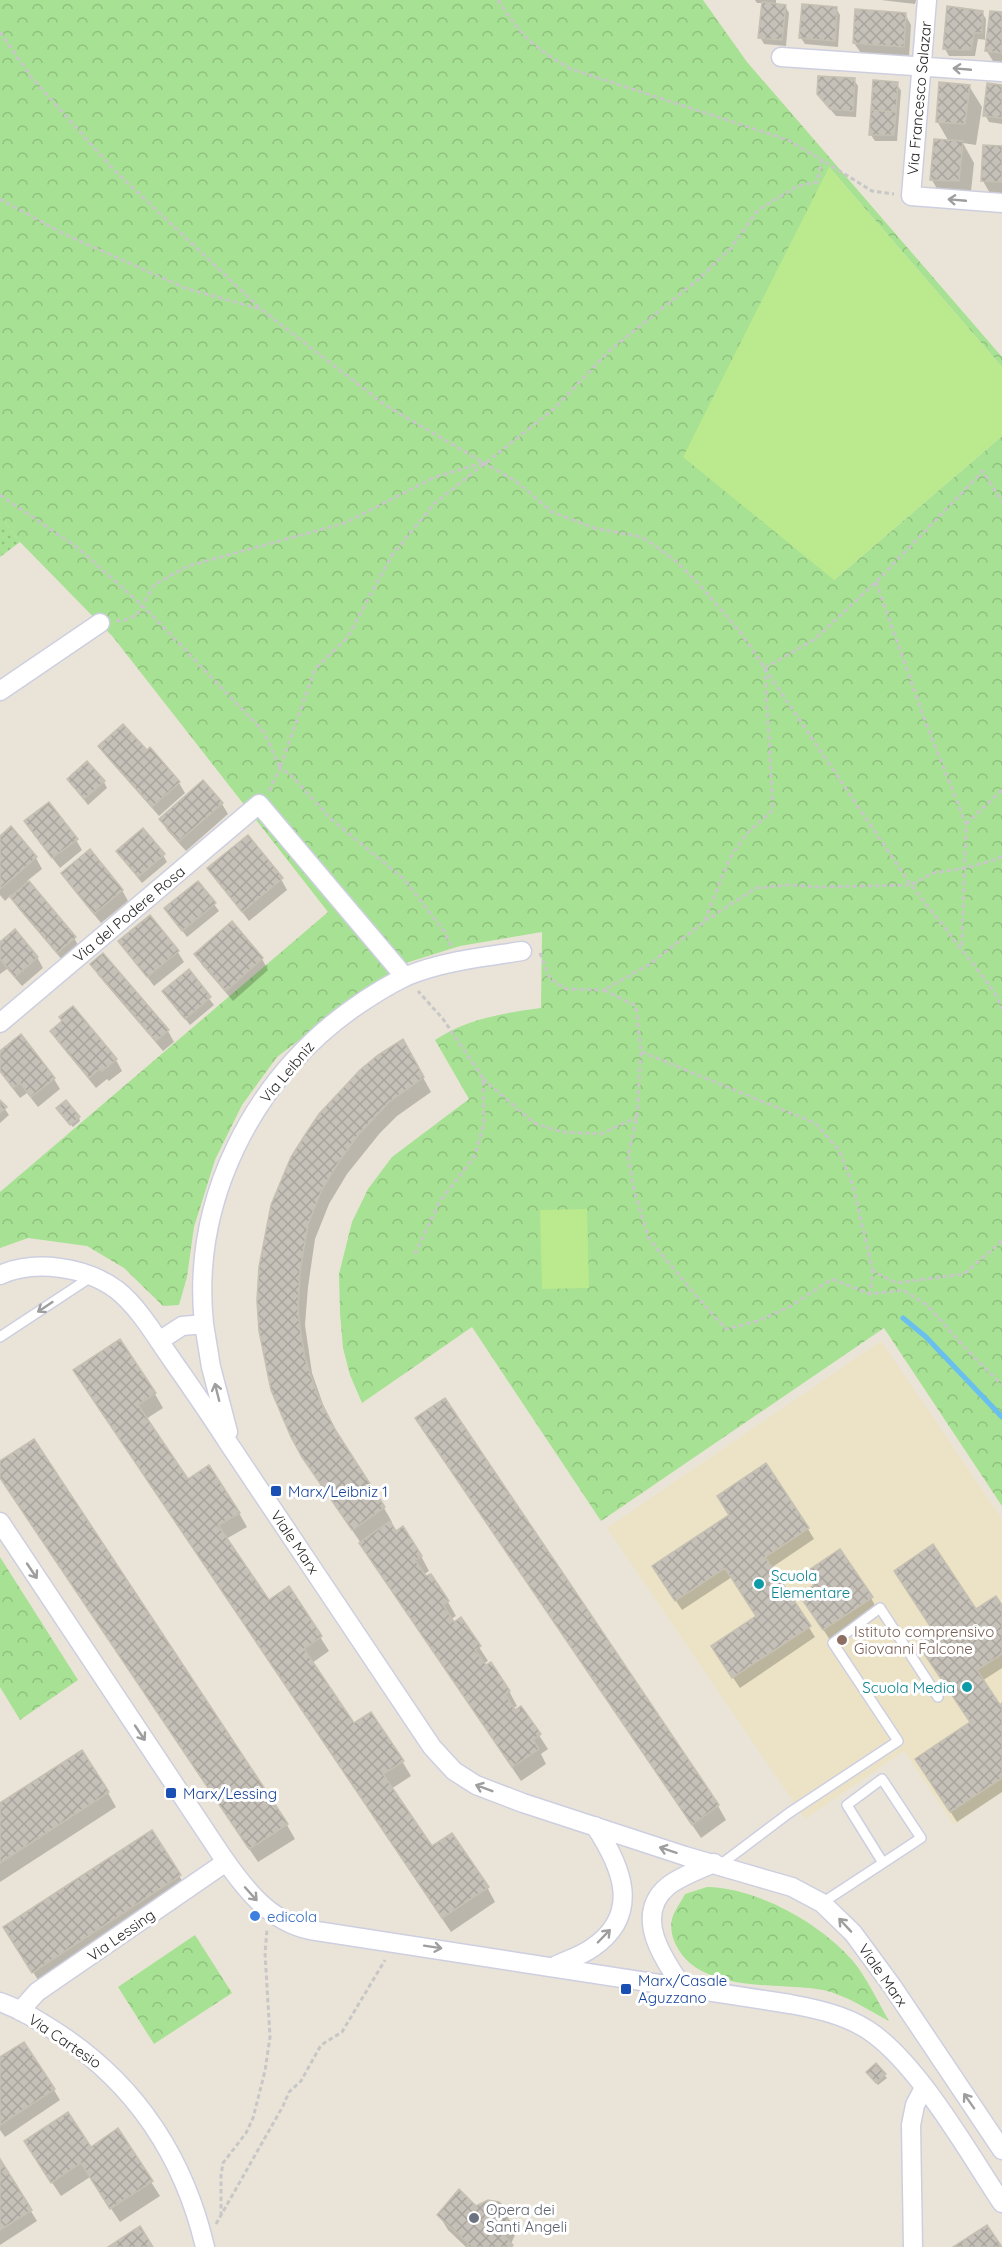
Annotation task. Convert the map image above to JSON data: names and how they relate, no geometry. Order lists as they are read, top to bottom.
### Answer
{
  "streets": {
    "street": [
      "Via Francesco Salazar",
      "Via del Podere Rosa",
      "Via Leibniz",
      "Viale Marx",
      "Via Lessing",
      "Via Cartesio"
    ]
  },
  "crossings": [
    ["Via Leibniz", "Viale Marx"],
    ["Via Lessing", "Via Cartesio"]
  ],
  "one_way": ["Viale Marx"],
  "places": {
    "transit": ["Marx/Leibniz 1", "Marx/Lessing", "Marx/Casale Aguzzano"],
    "other": [
      "Scuola Elementare",
      "Istituto comprensivo Giovanni Falcone",
      "Scuola Media",
      "edicola",
      "Opera dei Santi Angeli"
    ]
  }
}
